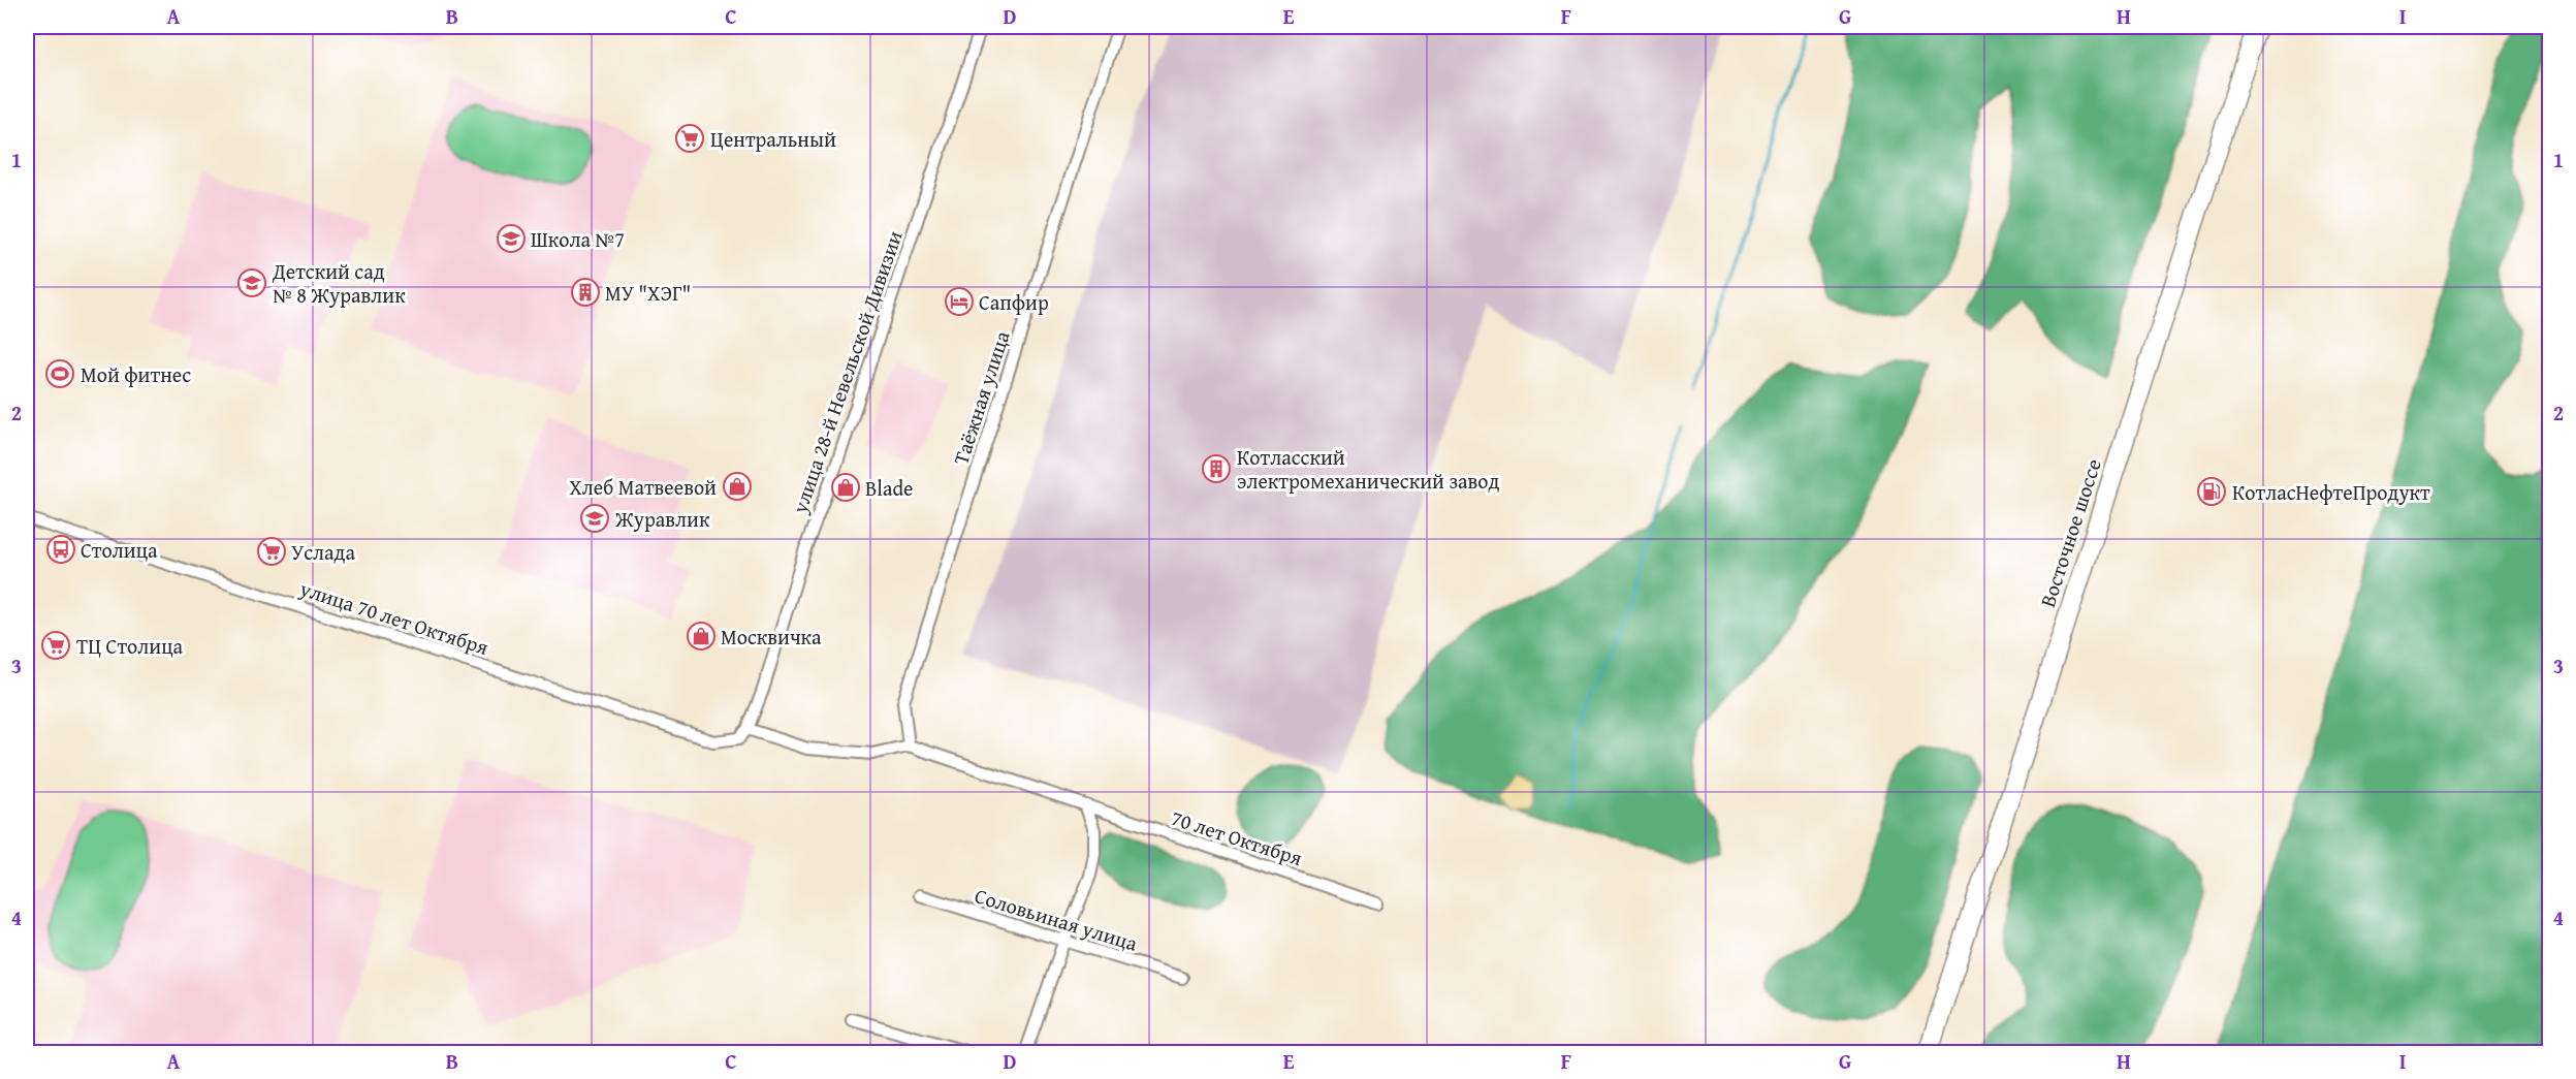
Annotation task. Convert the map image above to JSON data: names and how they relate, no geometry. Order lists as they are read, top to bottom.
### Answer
{
  "streets": {
    "main road": ["Восточное шоссе"],
    "street": [
      "улица 28-й Невельской Дивизии",
      "Таёжная улица",
      "улица 70 лет Октября",
      "70 лет Октября",
      "Соловьиная улица"
    ]
  },
  "crossings": [
    ["улица 28-й Невельской Дивизии", "улица 70 лет Октября"],
    ["Таёжная улица", "70 лет Октября"]
  ],
  "places": {
    "supermarket": ["Центральный", "Услада", "ТЦ Столица"],
    "school or university": ["Школа №7", "Детский сад № 8 Журавлик", "Журавлик"],
    "building": ["МУ \"ХЭГ\"", "Котласский электромеханический завод"],
    "hotel": ["Сапфир"],
    "sports": ["Мой фитнес"],
    "shop": ["Хлеб Матвеевой", "Blade", "Москвичка"],
    "fuel station": ["КотласНефтеПродукт"],
    "bus stop": ["Столица"]
  },
  "grid": {
    "columns": [
      "A",
      "B",
      "C",
      "D",
      "E",
      "F",
      "G",
      "H",
      "I"
    ],
    "rows": [
      "1",
      "2",
      "3",
      "4"
    ]
  }
}
